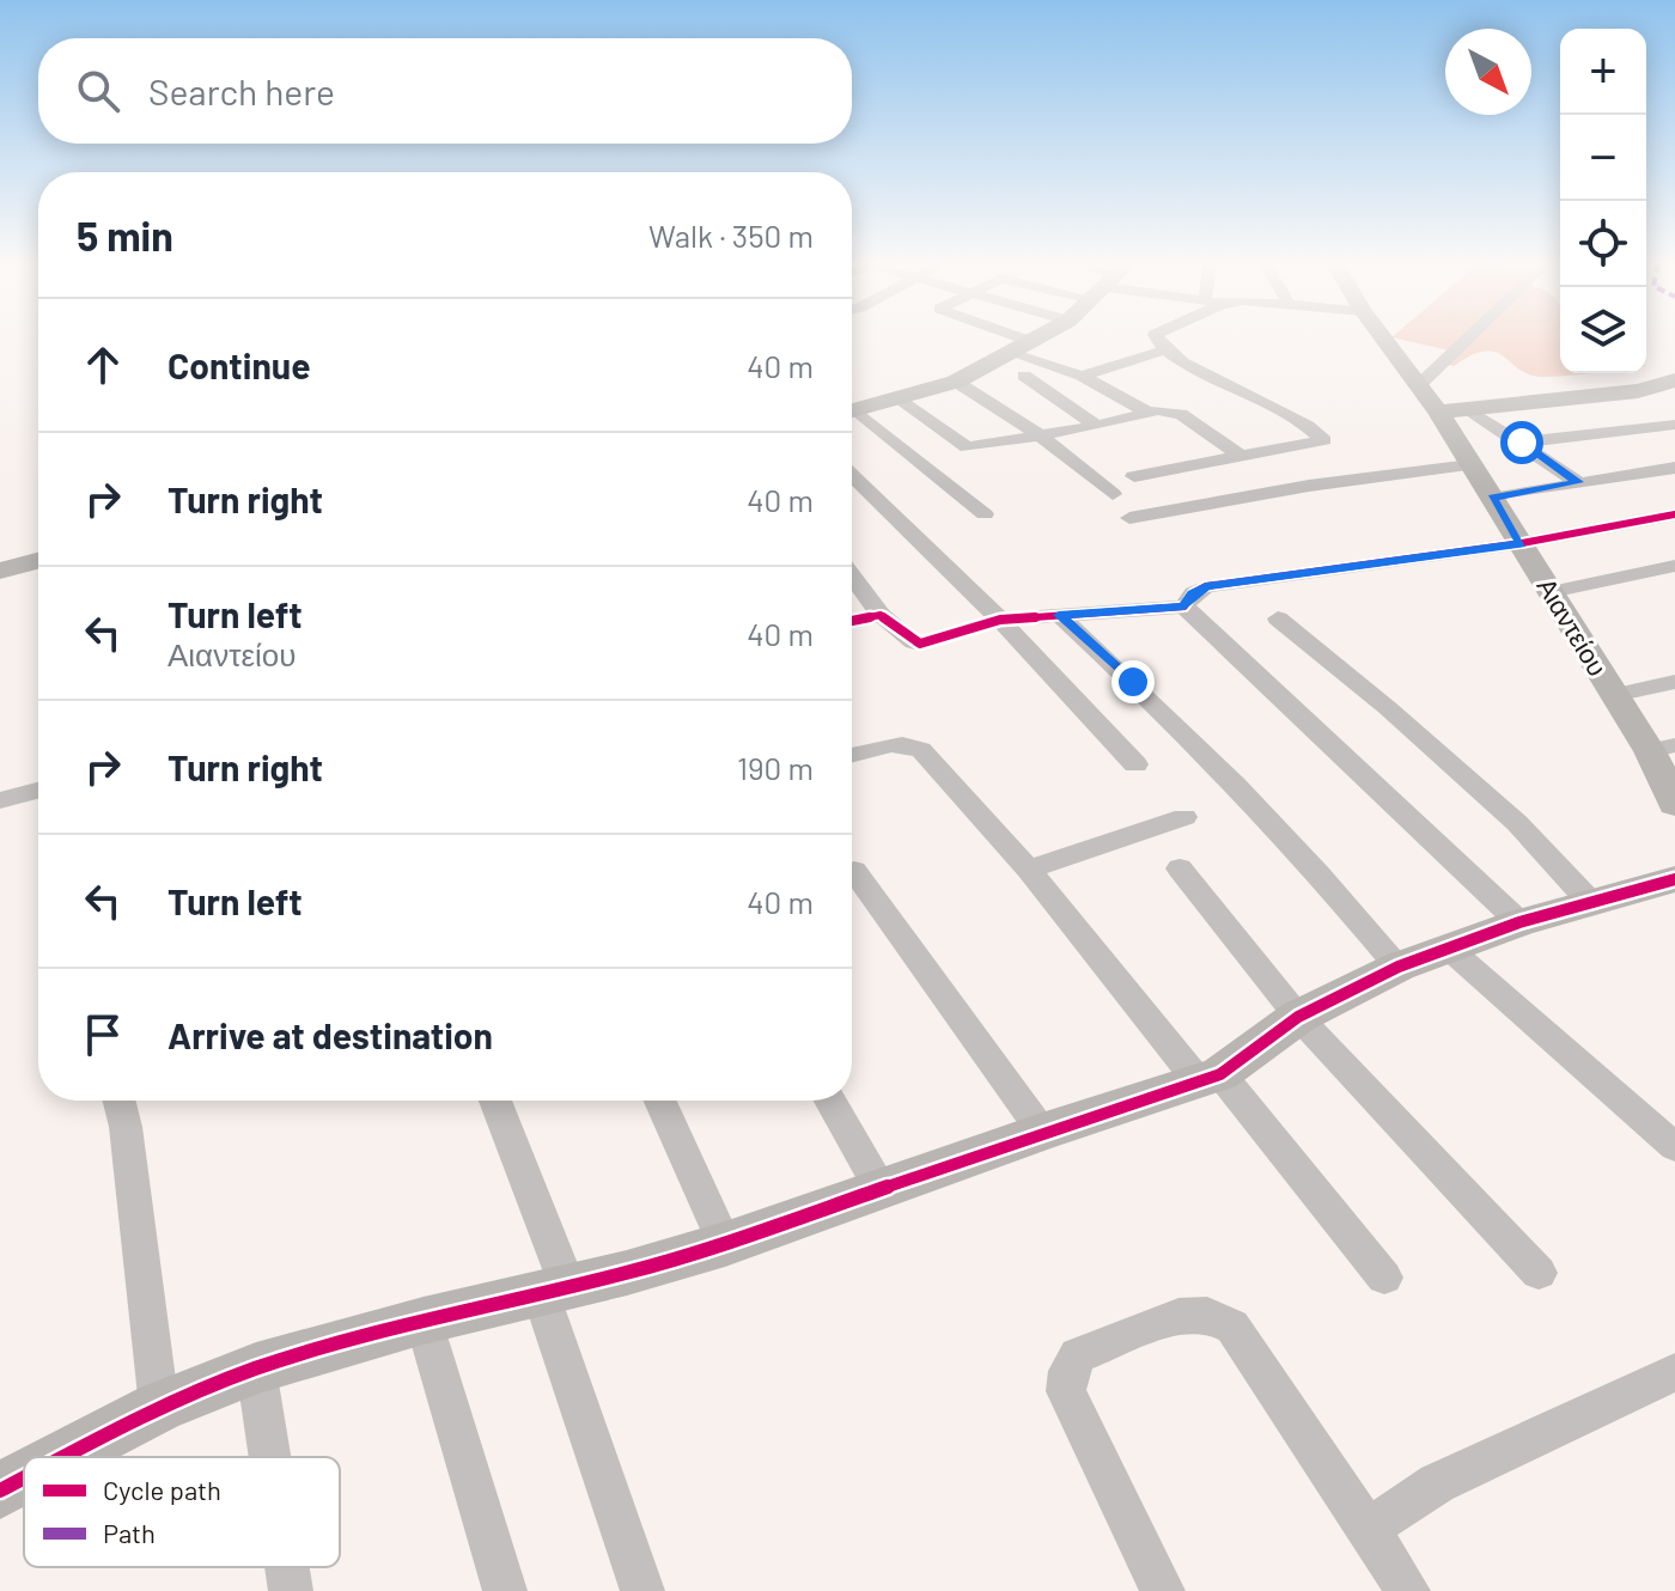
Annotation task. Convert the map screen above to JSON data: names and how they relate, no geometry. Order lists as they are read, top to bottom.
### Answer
{
  "streets": {
    "street": ["Αιαντείου"]
  },
  "legend": ["Cycle path", "Path"],
  "north": "bottom right",
  "page": {
    "map_buttons": ["+", "−"],
    "search": "Search here",
    "heading": ["5 min", "Walk · 350 m"],
    "list": [
      ["Continue", "40 m"],
      ["Turn right", "40 m"],
      ["Turn left", "Αιαντείου", "40 m"],
      ["Turn right", "190 m"],
      ["Turn left", "40 m"],
      "Arrive at destination"
    ]
  }
}
